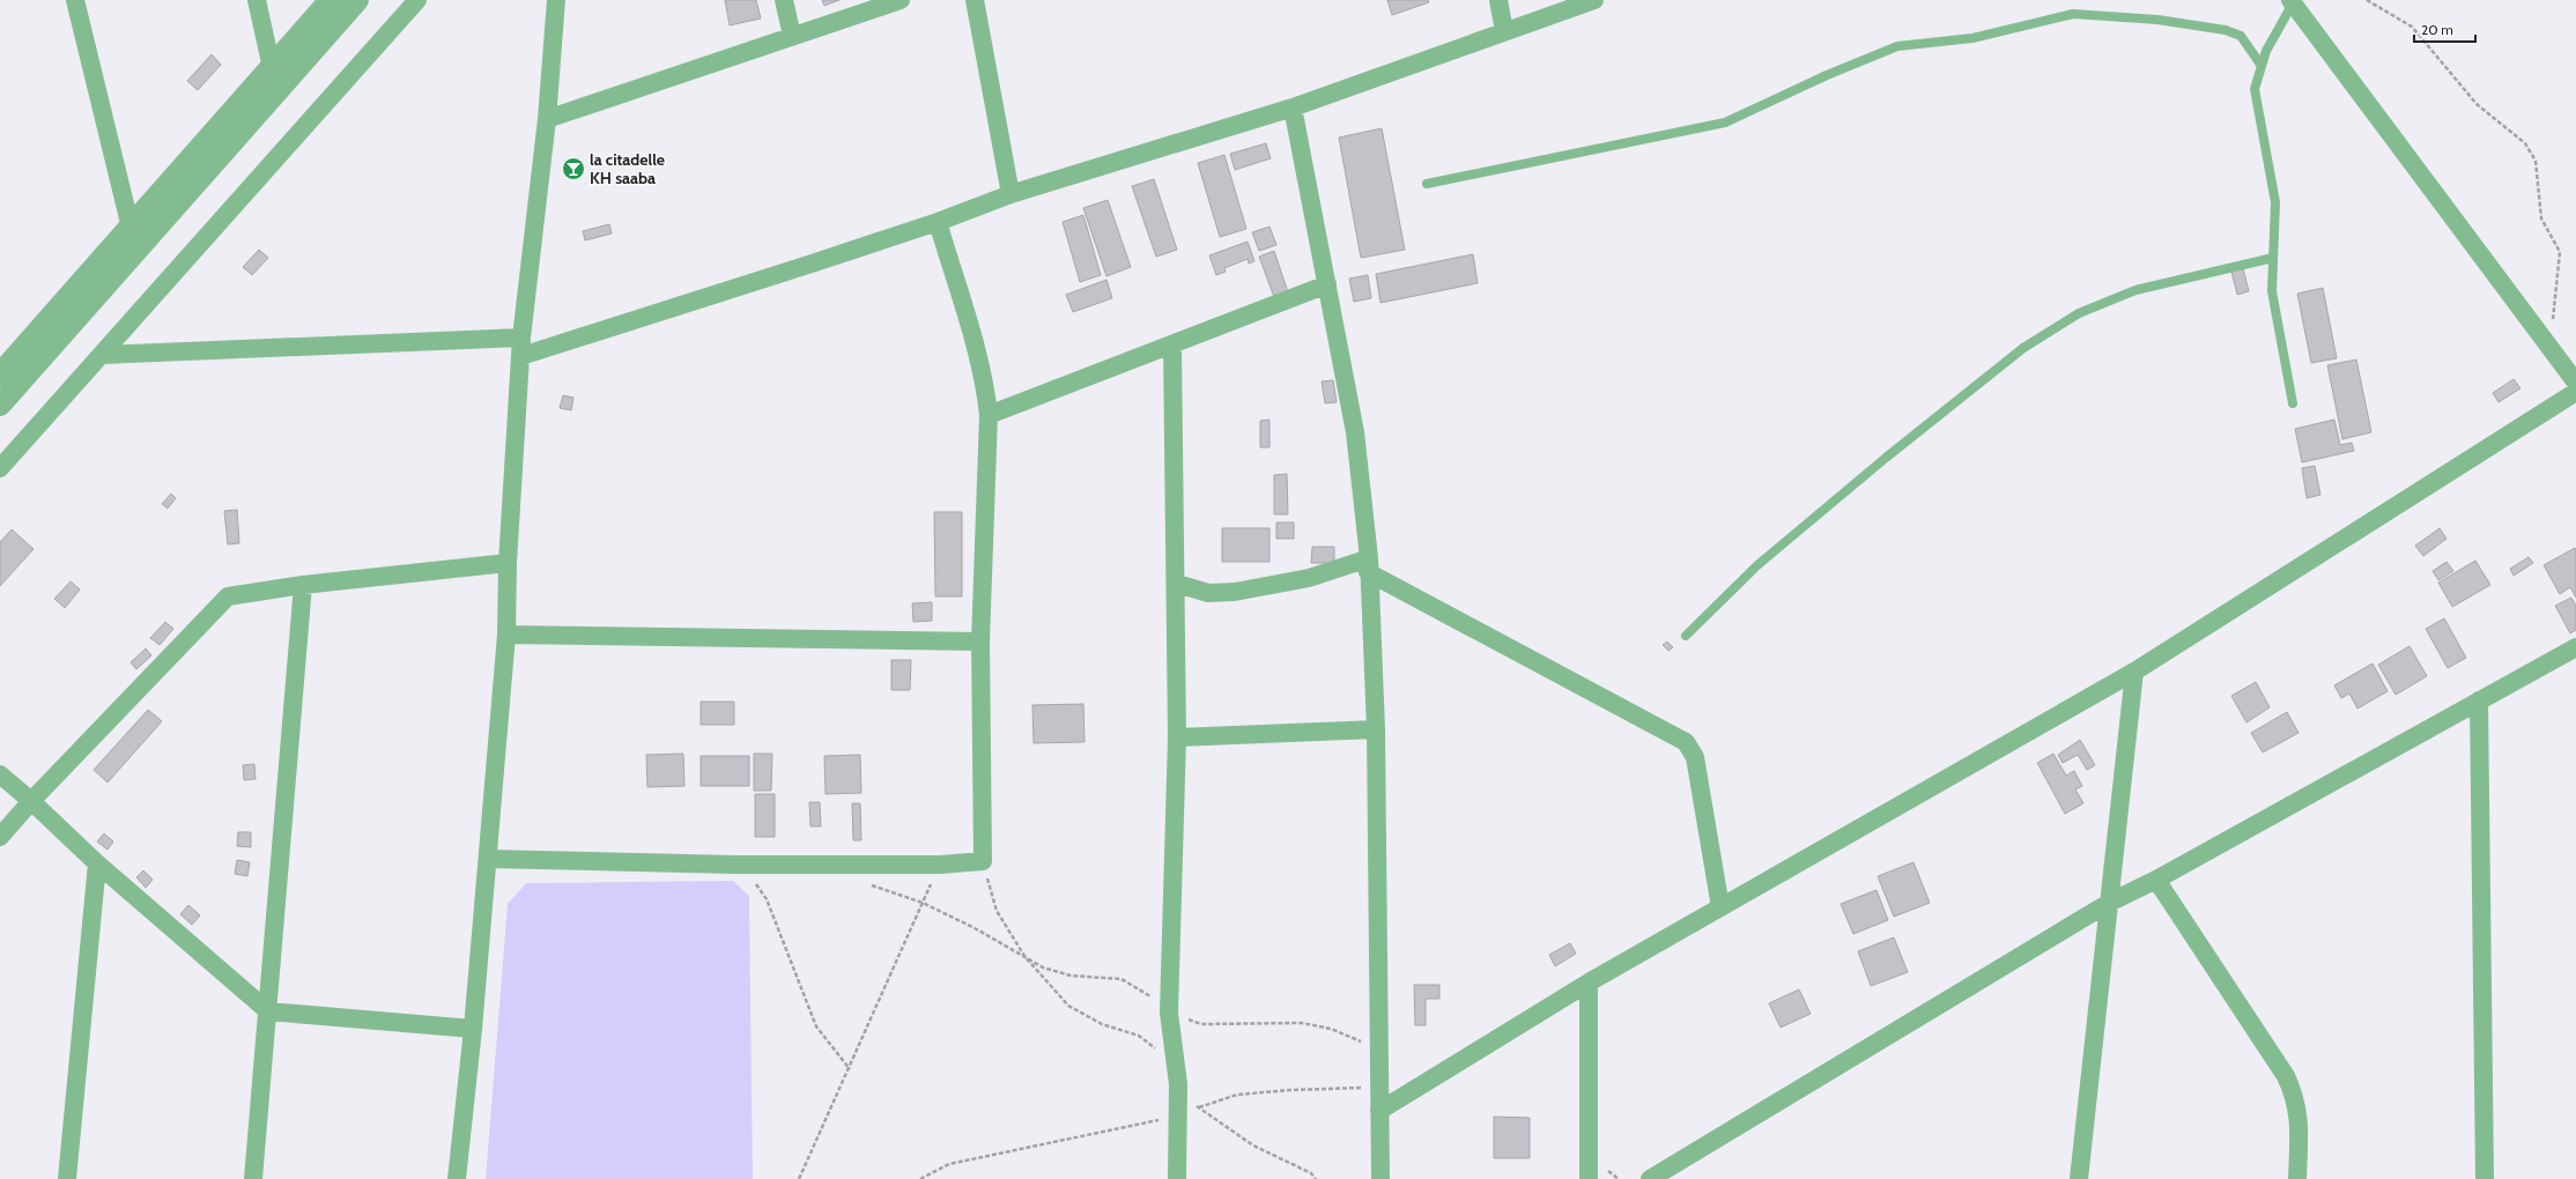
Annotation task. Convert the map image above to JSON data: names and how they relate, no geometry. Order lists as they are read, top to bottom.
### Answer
{
  "places": {
    "bar": ["la citadelle KH saaba"]
  },
  "scale_bar": "20 m"
}
